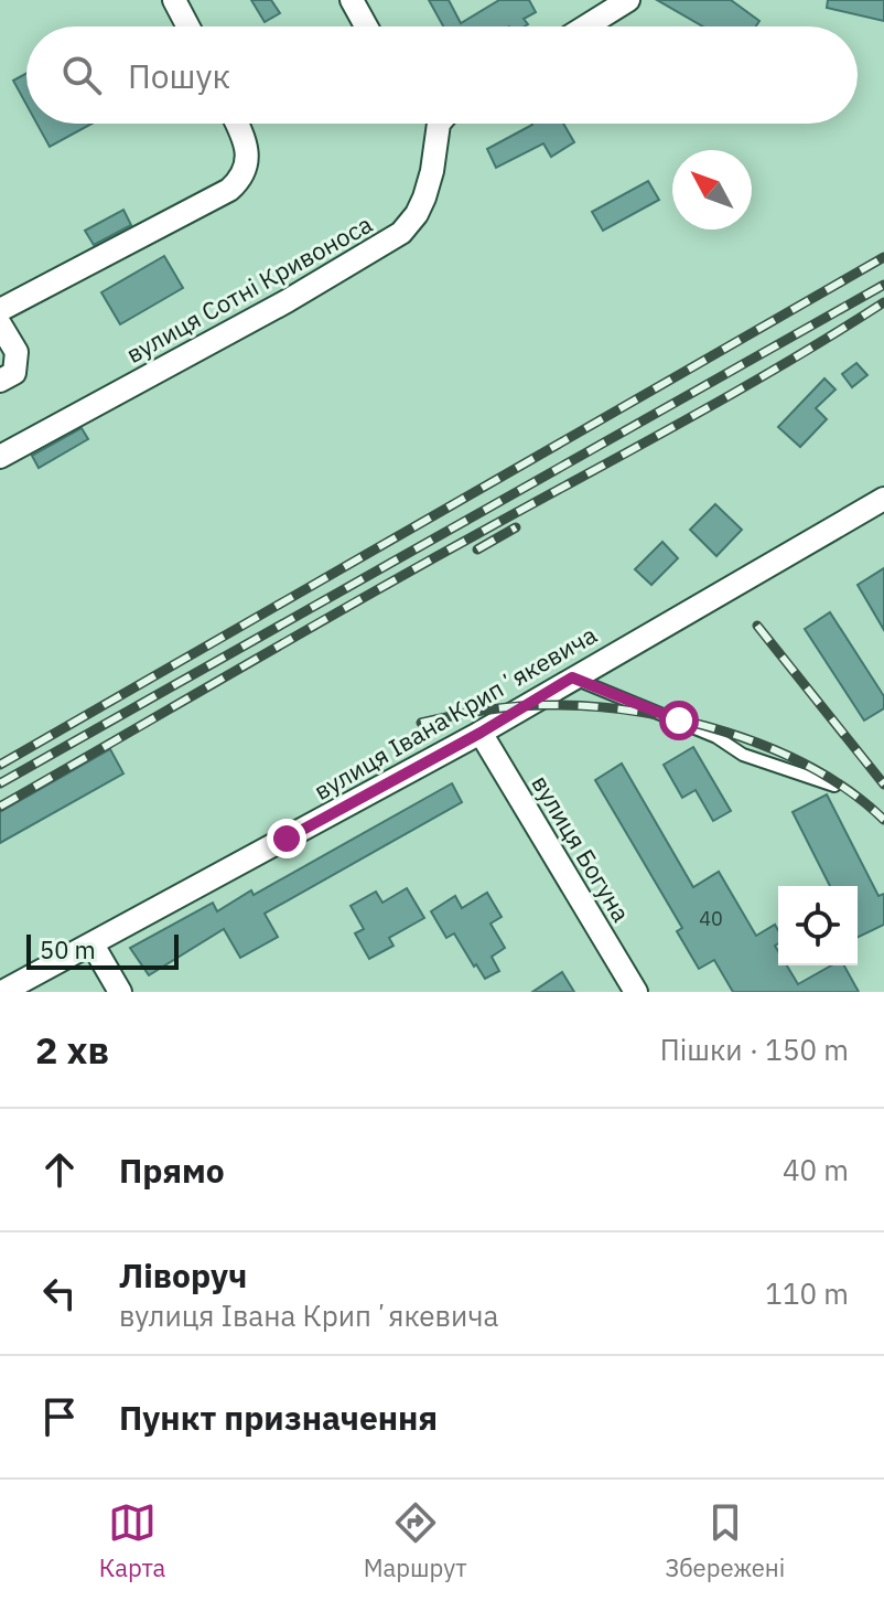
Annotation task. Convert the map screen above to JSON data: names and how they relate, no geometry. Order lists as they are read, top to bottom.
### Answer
{
  "streets": {
    "street": ["вулиця Сотні Кривоноса", "вулиця Івана Крипʼякевича", "вулиця Богуна"]
  },
  "crossings": [
    ["вулиця Івана Крипʼякевича", "вулиця Богуна"]
  ],
  "house_numbers": ["40"],
  "scale_bar": "50 m",
  "north": "top left",
  "page": {
    "search": "Пошук",
    "scale": "50 m",
    "heading": ["2 хв", "Пішки · 150 m"],
    "list": [
      ["Прямо", "40 m"],
      ["Ліворуч", "вулиця Івана Крипʼякевича", "110 m"],
      "Пункт призначення"
    ],
    "nav": ["Карта", "Маршрут", "Збережені"]
  }
}
